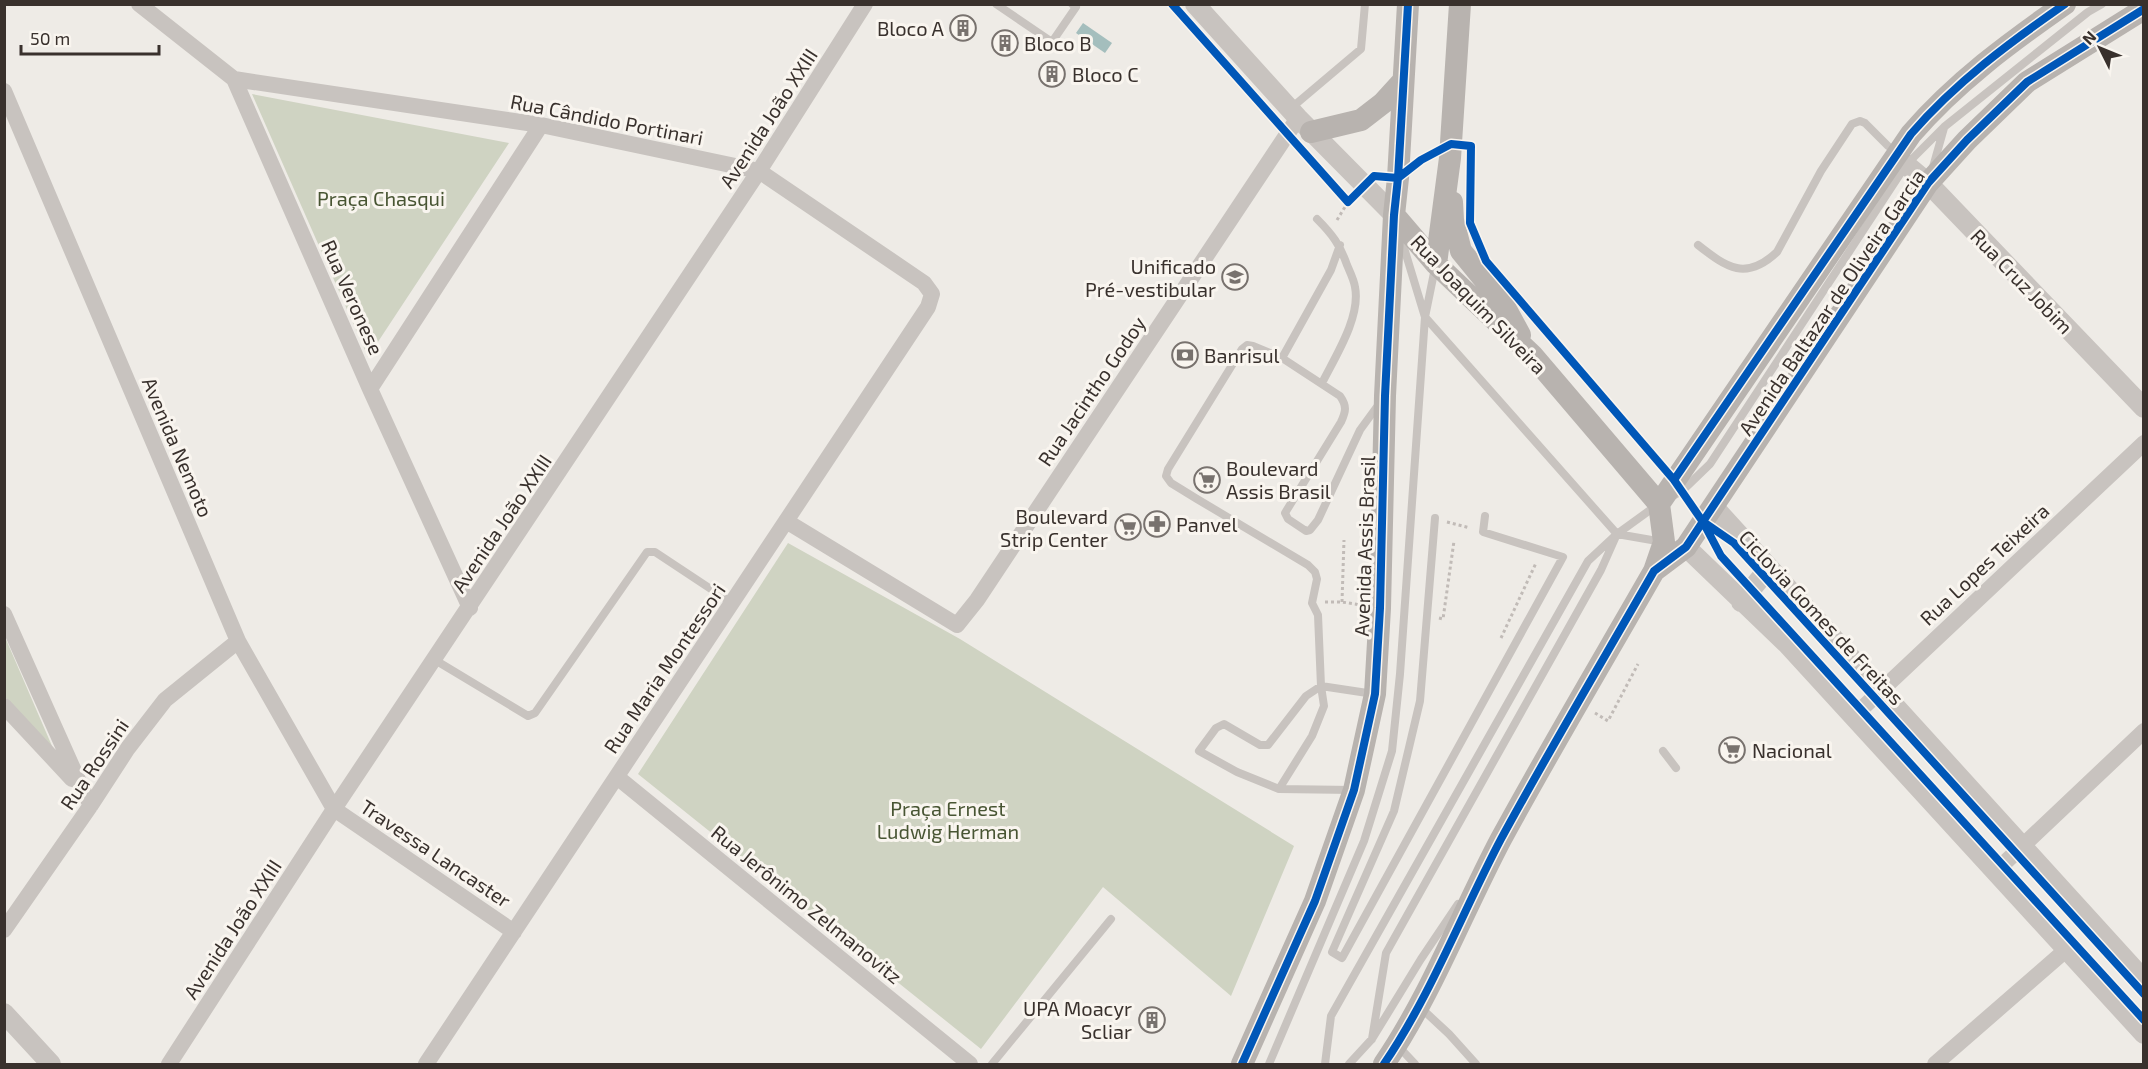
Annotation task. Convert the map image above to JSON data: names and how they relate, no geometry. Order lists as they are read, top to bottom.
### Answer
{
  "streets": {
    "main road": ["Avenida Baltazar de Oliveira Garcia", "Rua Joaquim Silveira", "Avenida Assis Brasil"],
    "street": [
      "Avenida João XXIII",
      "Rua Cândido Portinari",
      "Rua Cruz Jobim",
      "Rua Veronese",
      "Rua Jacintho Godoy",
      "Avenida Nemoto",
      "Rua Lopes Teixeira",
      "Rua Maria Montessori",
      "Rua Rossini",
      "Travessa Lancaster",
      "Rua Jerônimo Zelmanovitz"
    ],
    "cycle path": ["Ciclovia Gomes de Freitas"]
  },
  "crossings": [
    ["Avenida João XXIII", "Rua Cândido Portinari"],
    ["Avenida João XXIII", "Rua Veronese"],
    ["Avenida João XXIII", "Avenida Nemoto"],
    ["Avenida João XXIII", "Travessa Lancaster"],
    ["Rua Cândido Portinari", "Rua Veronese"],
    ["Rua Cândido Portinari", "Rua Maria Montessori"],
    ["Rua Cruz Jobim", "Avenida Baltazar de Oliveira Garcia"],
    ["Avenida Baltazar de Oliveira Garcia", "Rua Joaquim Silveira"],
    ["Rua Joaquim Silveira", "Rua Jacintho Godoy"],
    ["Rua Joaquim Silveira", "Avenida Assis Brasil"],
    ["Rua Jacintho Godoy", "Rua Maria Montessori"],
    ["Avenida Nemoto", "Rua Rossini"],
    ["Avenida Nemoto", "Travessa Lancaster"],
    ["Rua Maria Montessori", "Travessa Lancaster"],
    ["Rua Maria Montessori", "Rua Jerônimo Zelmanovitz"]
  ],
  "parks": ["Praça Chasqui", "Praça Ernest Ludwig Herman"],
  "places": {
    "building": [
      "Bloco A",
      "Bloco B",
      "Bloco C",
      "UPA Moacyr Scliar"
    ],
    "school or university": ["Unificado Pré-vestibular"],
    "bank": ["Banrisul"],
    "supermarket": ["Boulevard Assis Brasil", "Boulevard Strip Center", "Nacional"],
    "pharmacy": ["Panvel"]
  },
  "scale_bar": "50 m",
  "north": "top left"
}
